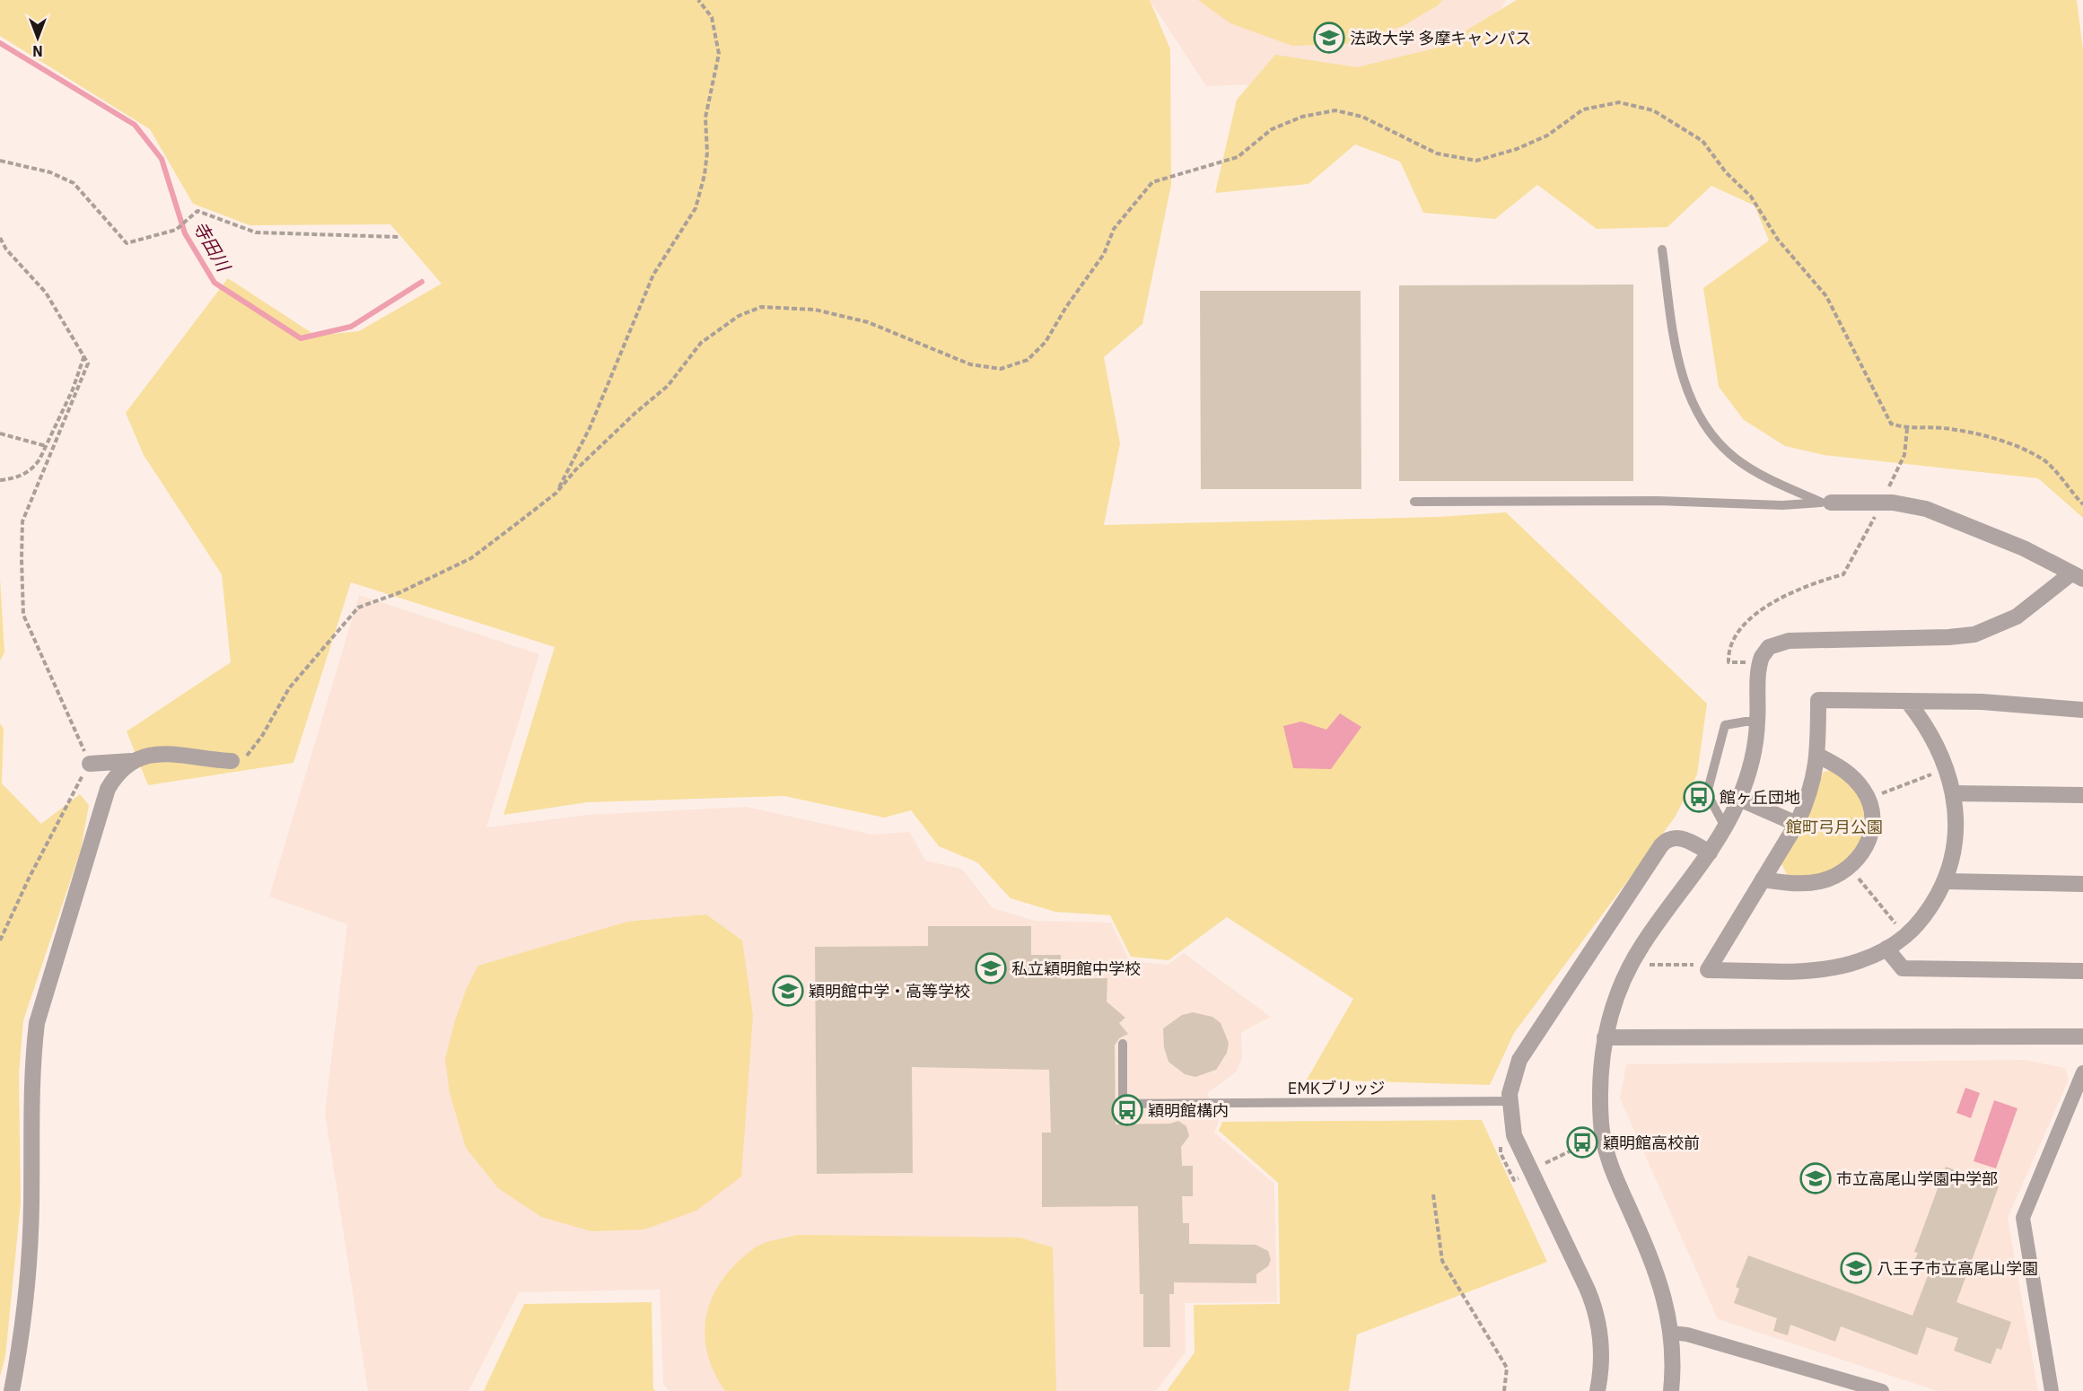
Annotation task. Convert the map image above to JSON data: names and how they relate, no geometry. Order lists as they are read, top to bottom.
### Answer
{
  "streets": {
    "lane": ["EMKブリッジ"]
  },
  "water": ["寺田川"],
  "parks": ["館町弓月公園"],
  "places": {
    "school or university": [
      "法政大学 多摩キャンパス",
      "私立穎明館中学校",
      "穎明館中学・高等学校",
      "市立高尾山学園中学部",
      "八王子市立高尾山学園"
    ],
    "bus stop": ["館ヶ丘団地", "穎明館構内", "穎明館高校前"]
  },
  "north": "bottom"
}
